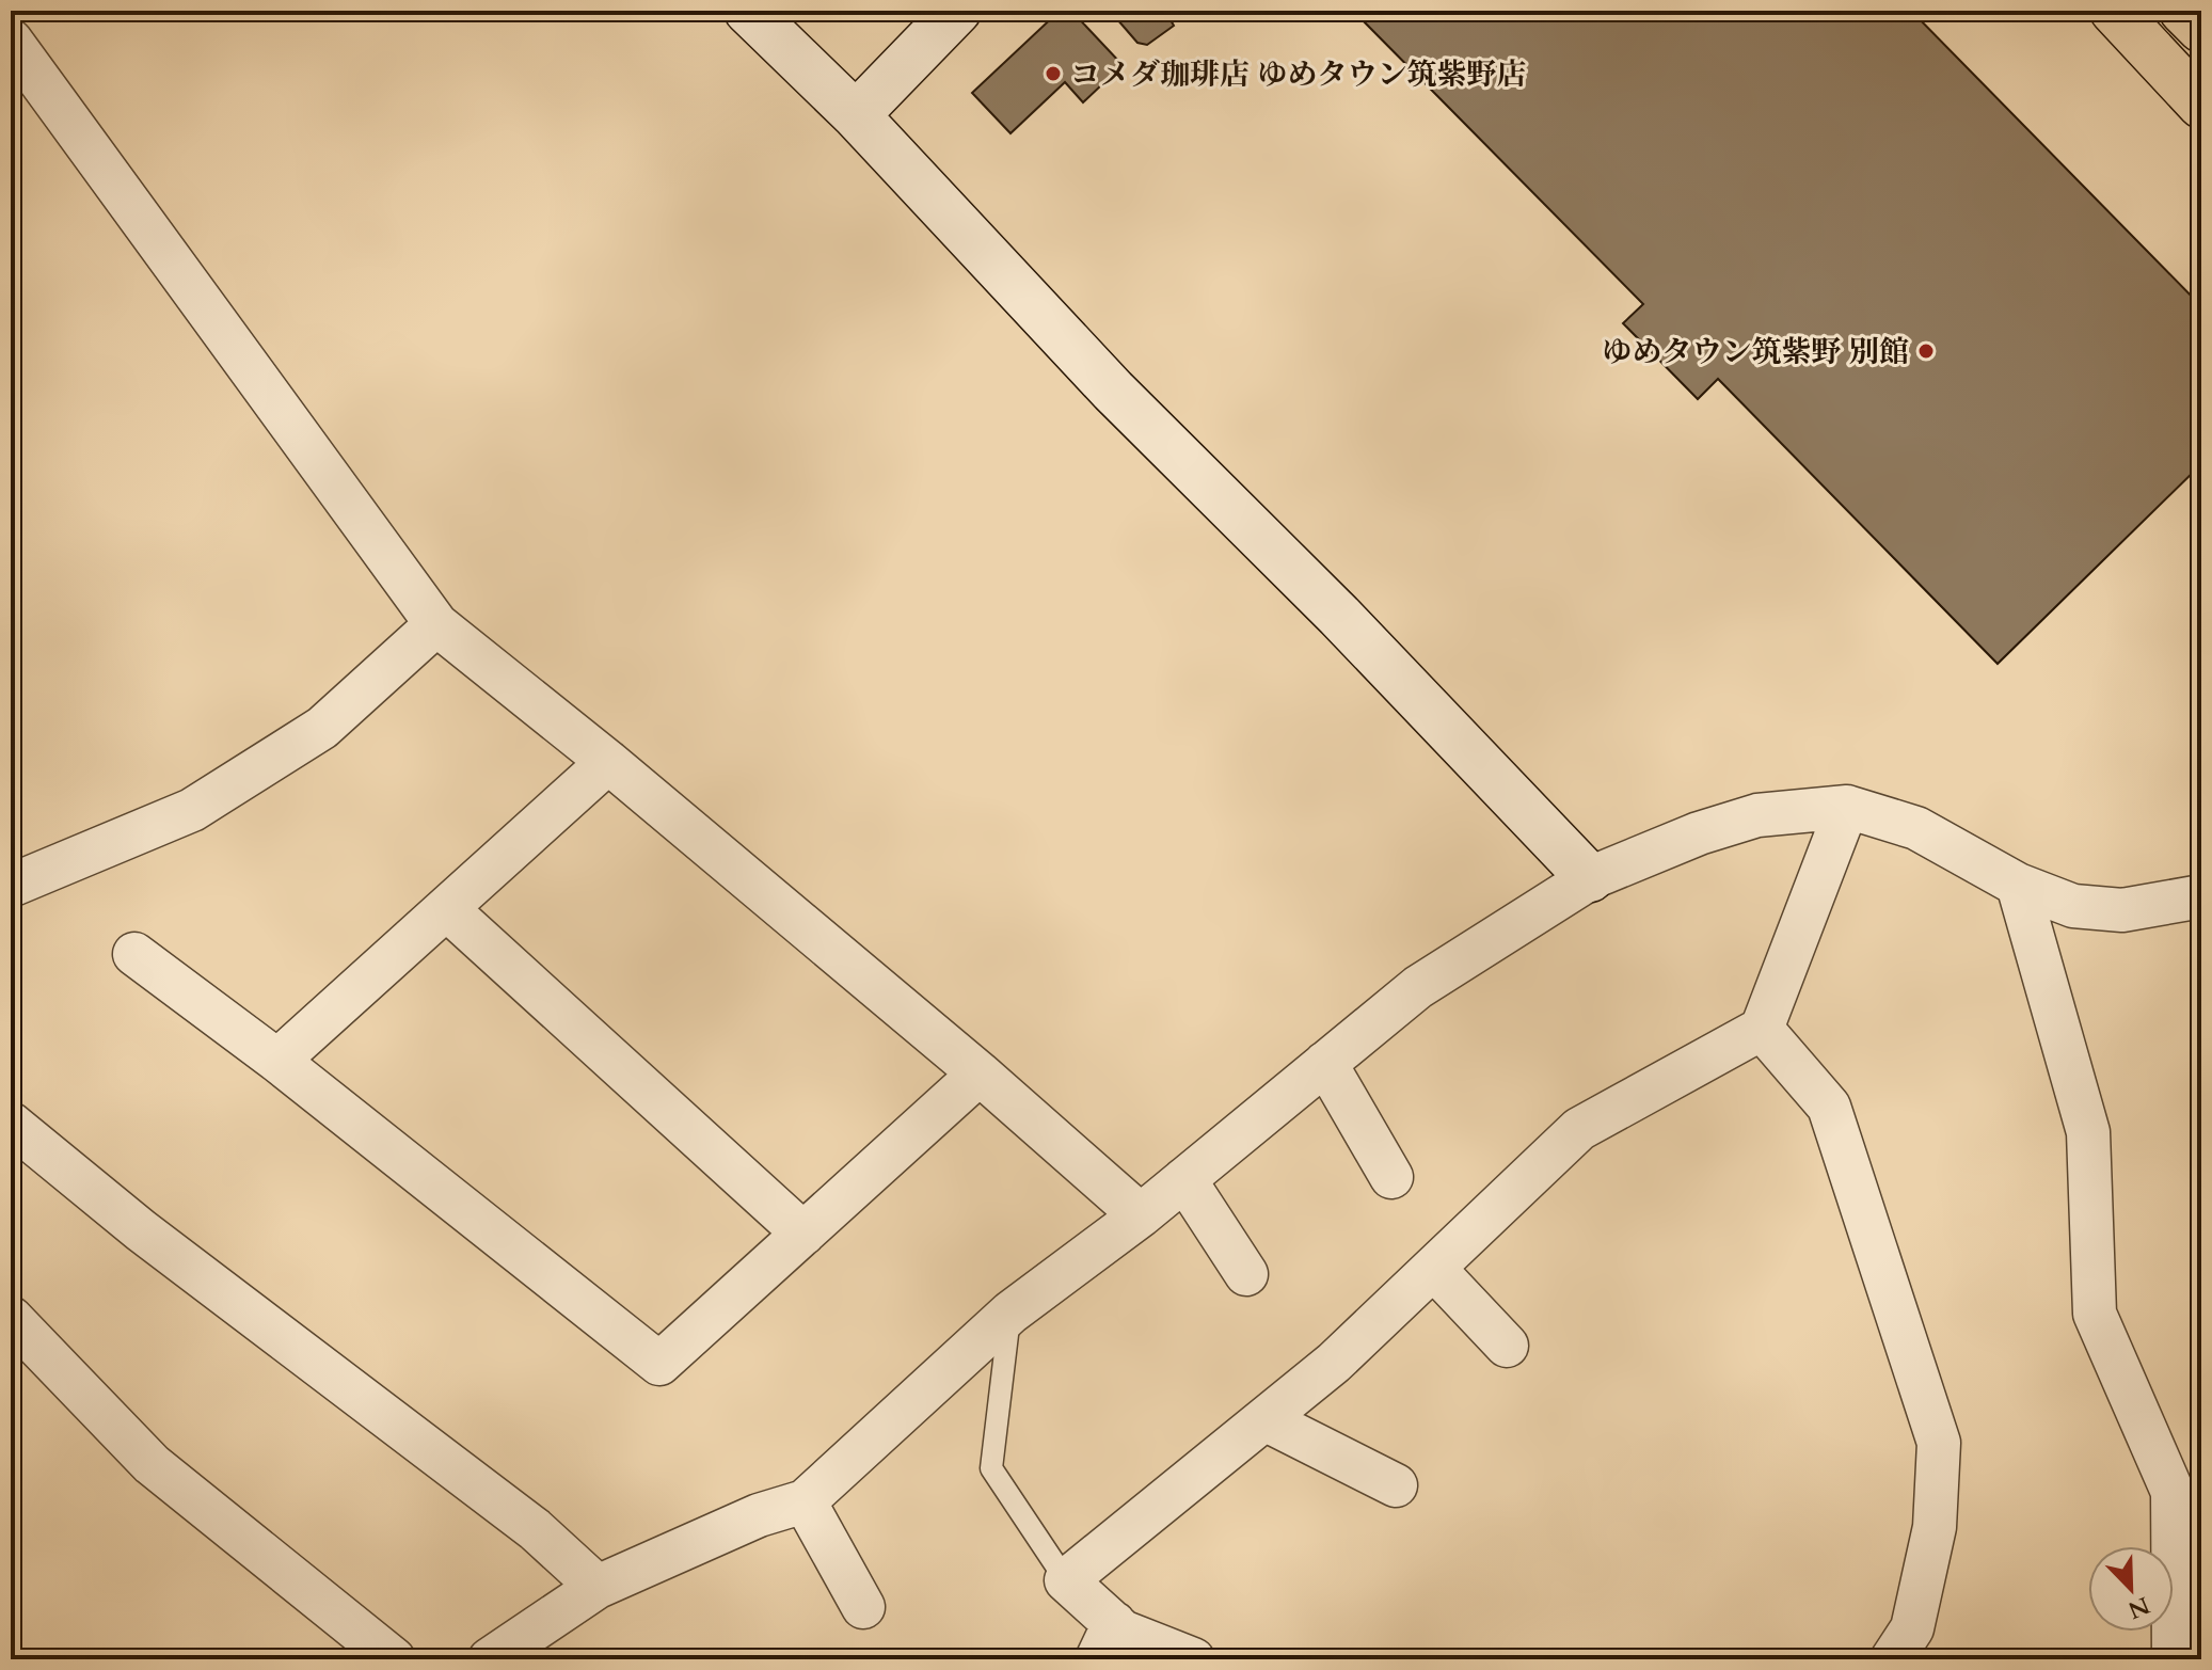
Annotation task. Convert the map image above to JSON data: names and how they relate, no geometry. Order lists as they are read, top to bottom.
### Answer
{
  "places": ["コメダ珈琲店 ゆめタウン筑紫野店", "ゆめタウン筑紫野 別館"],
  "north": "bottom right"
}
